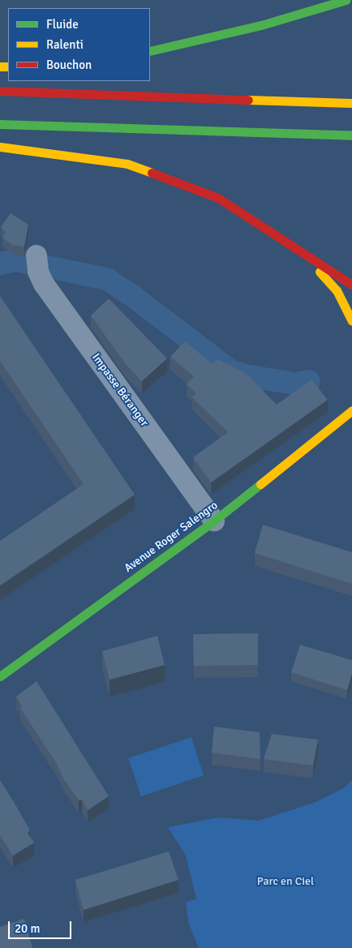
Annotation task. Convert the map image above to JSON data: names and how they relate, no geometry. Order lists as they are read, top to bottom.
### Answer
{
  "streets": {
    "main road": ["Avenue Roger Salengro"],
    "street": ["Impasse Béranger"]
  },
  "crossings": [
    ["Impasse Béranger", "Avenue Roger Salengro"]
  ],
  "parks": ["Parc en Ciel"],
  "legend": ["Fluide", "Ralenti", "Bouchon"],
  "scale_bar": "20 m"
}
